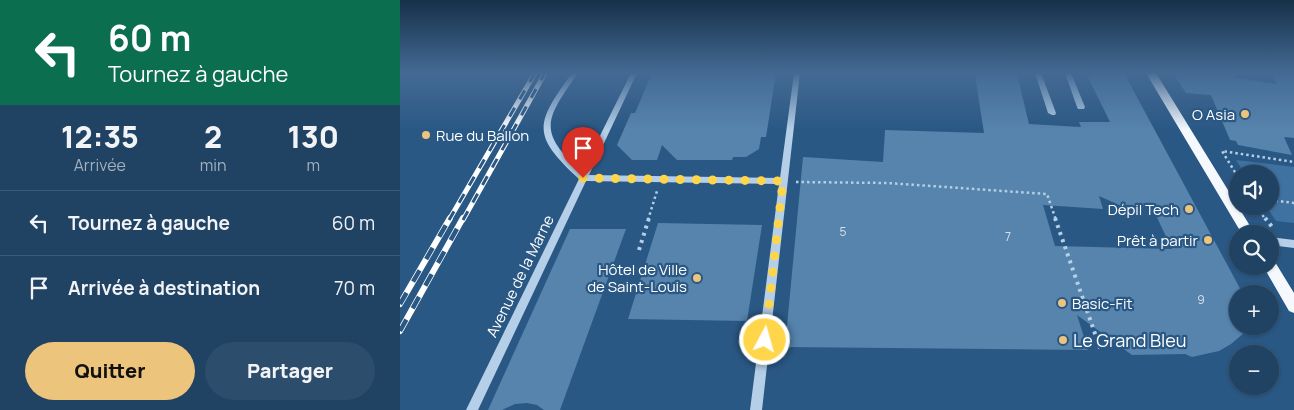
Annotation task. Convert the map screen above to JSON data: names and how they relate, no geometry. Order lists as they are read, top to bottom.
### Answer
{
  "streets": {
    "street": ["Avenue de la Marne"]
  },
  "places": [
    "O Asia",
    "Rue du Ballon",
    "Dépil Tech",
    "Prêt à partir",
    "Hôtel de Ville de Saint-Louis",
    "Basic-Fit",
    "Le Grand Bleu"
  ],
  "house_numbers": ["5", "7", "9"],
  "page": {
    "turn": ["60 m", "Tournez à gauche"],
    "eta": [
      "12:35",
      "Arrivée",
      "2",
      "min",
      "130",
      "m"
    ],
    "map_buttons": ["+", "−"],
    "list": [
      {
        "name": "Tournez à gauche",
        "value": "60 m"
      },
      {
        "name": "Arrivée à destination",
        "value": "70 m"
      }
    ],
    "buttons": ["Quitter", "Partager"]
  }
}
